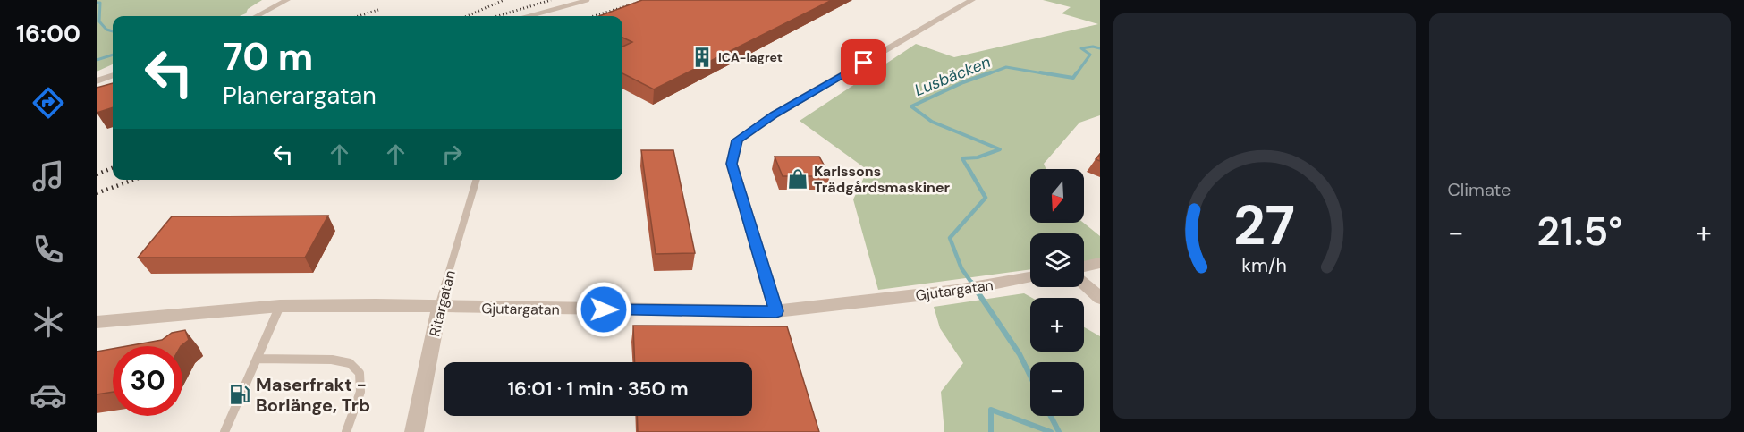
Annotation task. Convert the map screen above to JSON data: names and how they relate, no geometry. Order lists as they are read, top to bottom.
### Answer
{
  "streets": {
    "street": ["Gjutargatan", "Ritargatan"]
  },
  "crossings": [
    ["Gjutargatan", "Ritargatan"]
  ],
  "water": ["Lusbäcken"],
  "places": {
    "building": ["ICA-lagret"],
    "shop": ["Karlssons Trädgårdsmaskiner"],
    "fuel station": ["Maserfrakt - Borlänge, Trb"]
  },
  "north": "bottom",
  "page": {
    "tabs": "16:00",
    "tile": "Climate",
    "turn": ["70 m", "Planerargatan"],
    "map_buttons": ["+", "−"],
    "heat": ["−", "21.5°", "+"],
    "limit": "30",
    "trip": "16:01 · 1 min · 350 m",
    "gauge": ["27", "km/h"]
  }
}
